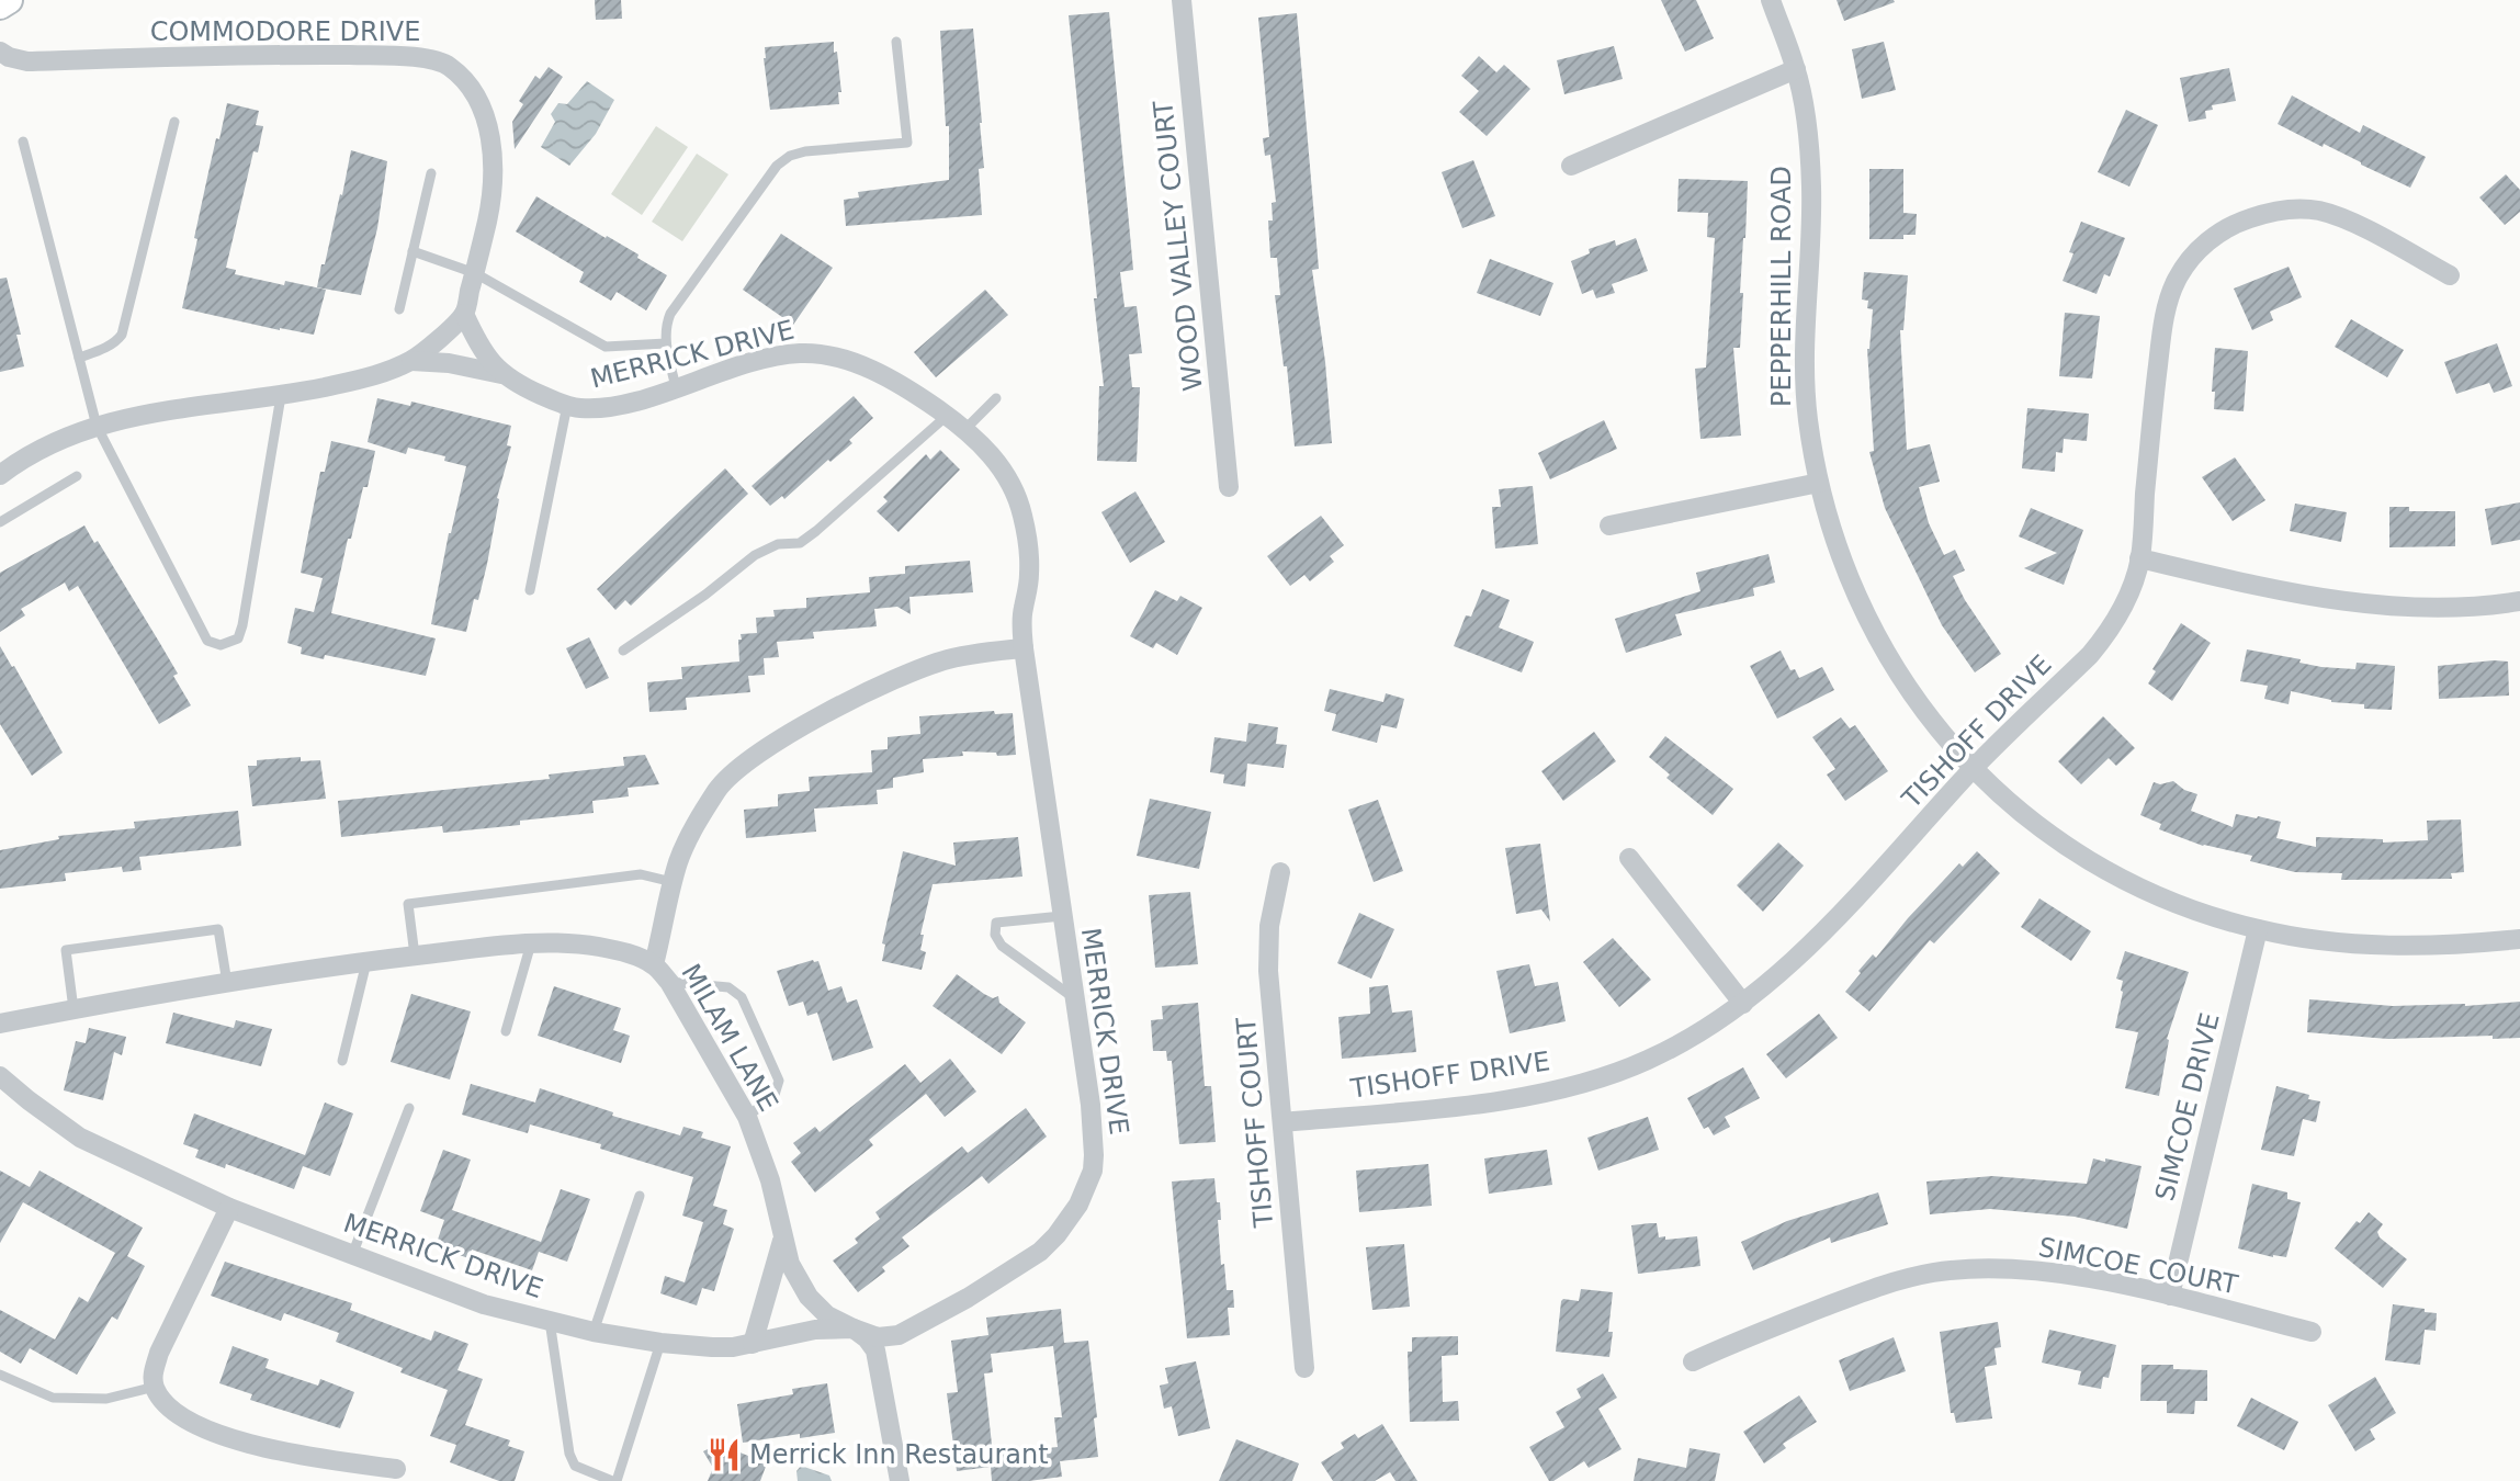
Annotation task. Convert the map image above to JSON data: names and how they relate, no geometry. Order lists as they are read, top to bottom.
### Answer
{
  "streets": {
    "street": [
      "COMMODORE DRIVE",
      "WOOD VALLEY COURT",
      "PEPPERHILL ROAD",
      "MERRICK DRIVE",
      "TISHOFF DRIVE",
      "MILAM LANE",
      "SIMCOE DRIVE",
      "TISHOFF COURT",
      "SIMCOE COURT"
    ]
  },
  "crossings": [
    ["COMMODORE DRIVE", "MERRICK DRIVE"],
    ["PEPPERHILL ROAD", "TISHOFF DRIVE"],
    ["PEPPERHILL ROAD", "SIMCOE DRIVE"],
    ["MERRICK DRIVE", "MILAM LANE"],
    ["TISHOFF DRIVE", "TISHOFF COURT"],
    ["SIMCOE DRIVE", "SIMCOE COURT"]
  ],
  "places": {
    "restaurant": ["Merrick Inn Restaurant"]
  }
}
